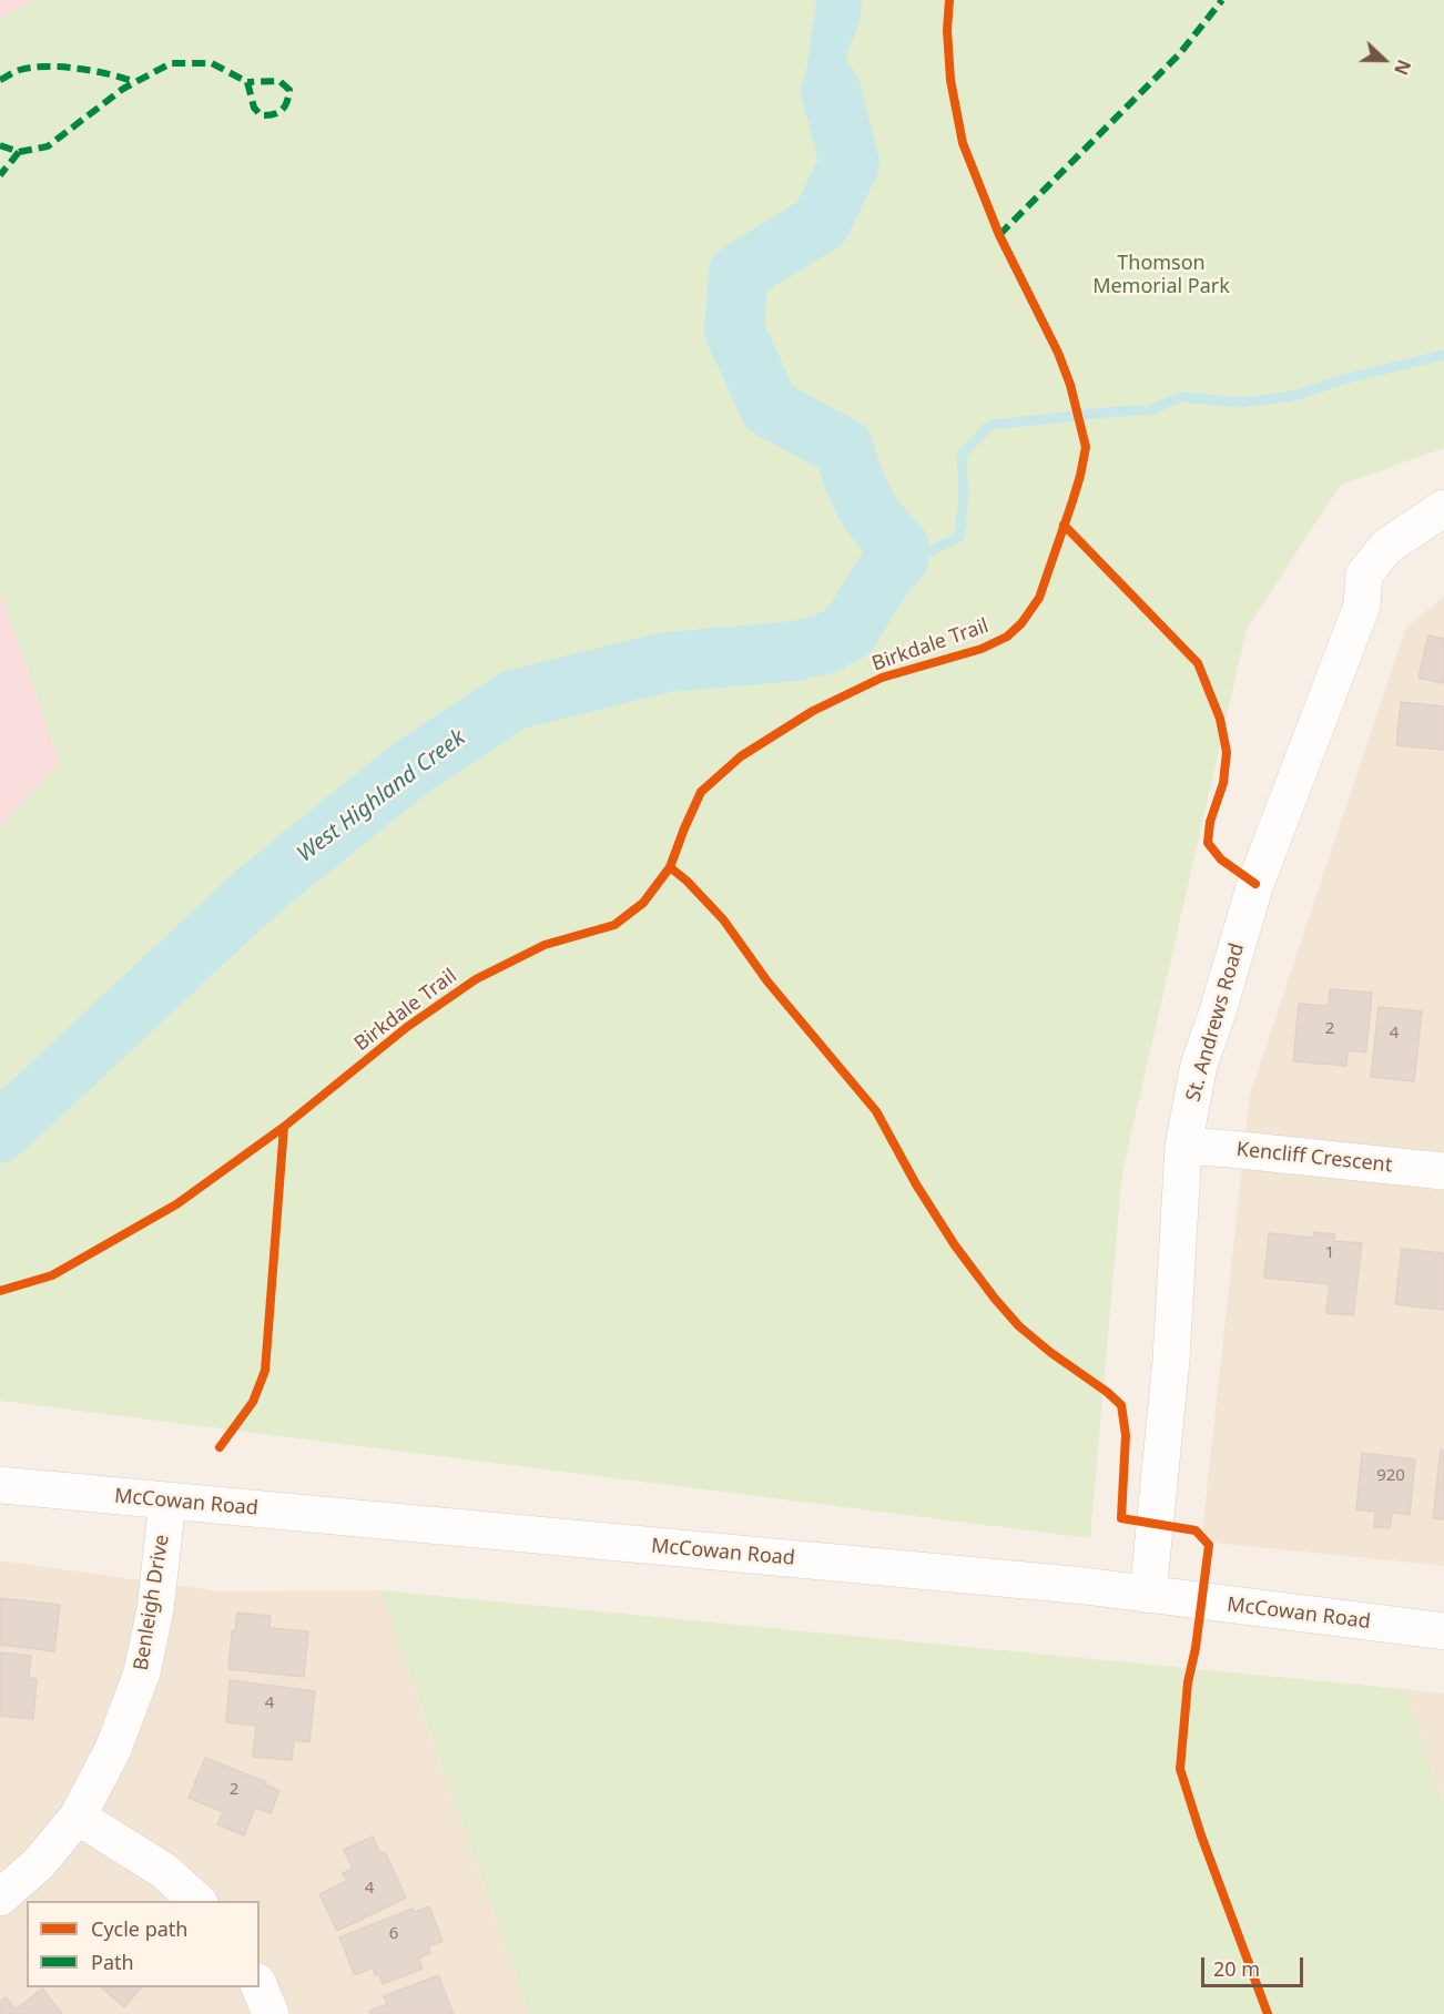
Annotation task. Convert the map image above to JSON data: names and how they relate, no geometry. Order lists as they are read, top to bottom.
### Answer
{
  "streets": {
    "street": [
      "St. Andrews Road",
      "Kencliff Crescent",
      "McCowan Road",
      "Benleigh Drive"
    ],
    "cycle path": ["Birkdale Trail"]
  },
  "crossings": [
    ["St. Andrews Road", "Kencliff Crescent"],
    ["St. Andrews Road", "McCowan Road"],
    ["McCowan Road", "Benleigh Drive"]
  ],
  "water": ["West Highland Creek"],
  "parks": ["Thomson Memorial Park"],
  "house_numbers": [
    "2",
    "4",
    "1",
    "920",
    "4",
    "2",
    "4",
    "6"
  ],
  "legend": ["Cycle path", "Path"],
  "scale_bar": "20 m",
  "north": "right"
}
